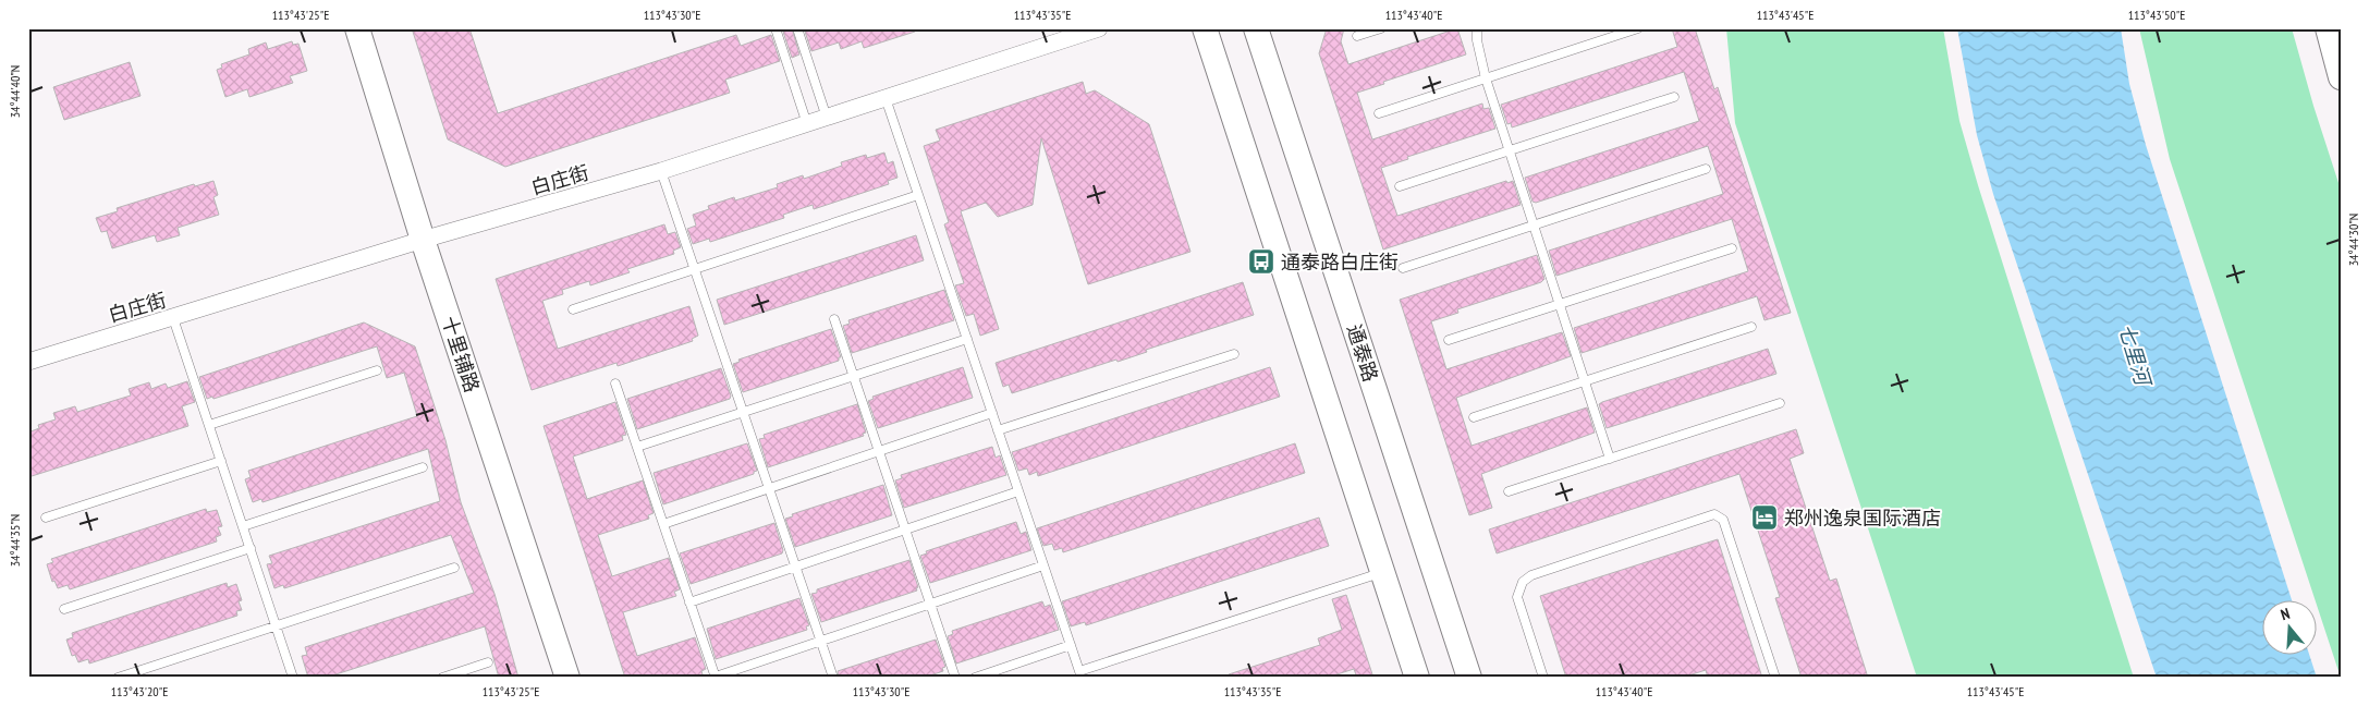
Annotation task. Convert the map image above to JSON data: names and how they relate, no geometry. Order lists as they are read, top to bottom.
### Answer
{
  "streets": {
    "street": ["白庄街", "通泰路", "十里铺路"]
  },
  "crossings": [
    ["白庄街", "十里铺路"]
  ],
  "water": ["七里河"],
  "places": {
    "bus stop": ["通泰路白庄街"],
    "hotel": ["郑州逸泉国际酒店"]
  },
  "north": "top",
  "coordinates": [
    "113°43'25\"E",
    "113°43'30\"E",
    "113°43'35\"E",
    "113°43'40\"E",
    "113°43'45\"E",
    "113°43'50\"E",
    "34°44'40\"N",
    "34°44'30\"N",
    "34°44'35\"N",
    "113°43'20\"E"
  ]
}
